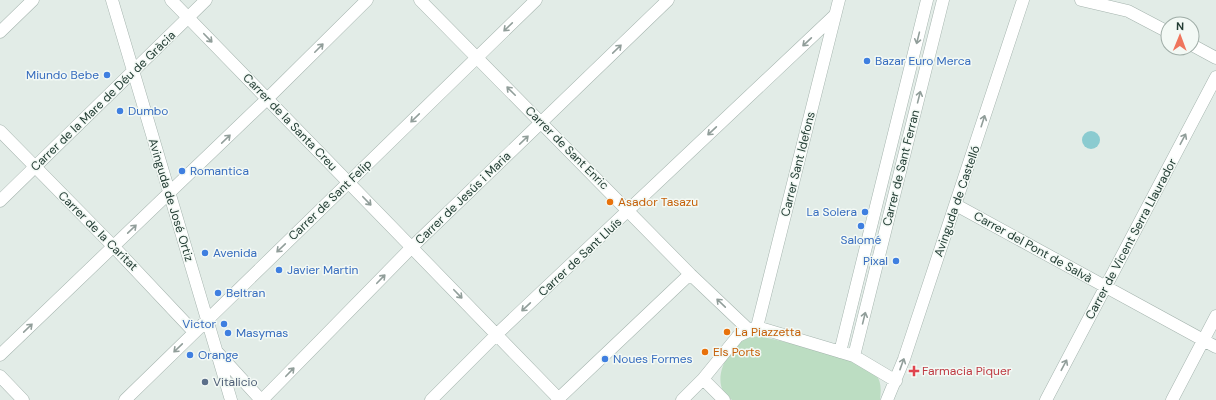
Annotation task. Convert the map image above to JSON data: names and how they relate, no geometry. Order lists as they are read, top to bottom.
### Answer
{
  "streets": {
    "street": [
      "Carrer de la Mare de Déu de Gràcia",
      "Carrer de la Santa Creu",
      "Carrer de Sant Enric",
      "Carrer Sant Idefons",
      "Carrer de Sant Ferran",
      "Carrer de Jesús i Maria",
      "Avinguda de José Ortiz",
      "Carrer de Sant Felip",
      "Avinguda de Castelló",
      "Carrer de la Caritat",
      "Carrer de Vicent Serra Llaurador",
      "Carrer del Pont de Salvà",
      "Carrer de Sant Lluís"
    ]
  },
  "crossings": [
    ["Carrer de la Mare de Déu de Gràcia", "Carrer de la Santa Creu"],
    ["Carrer de la Mare de Déu de Gràcia", "Avinguda de José Ortiz"],
    ["Carrer de la Mare de Déu de Gràcia", "Carrer de la Caritat"],
    ["Carrer de la Santa Creu", "Carrer de Jesús i Maria"],
    ["Carrer de la Santa Creu", "Carrer de Sant Felip"],
    ["Carrer de la Santa Creu", "Carrer de Sant Lluís"],
    ["Carrer de Sant Enric", "Carrer Sant Idefons"],
    ["Carrer de Sant Enric", "Carrer de Jesús i Maria"],
    ["Carrer de Sant Enric", "Carrer de Sant Felip"],
    ["Carrer de Sant Enric", "Carrer de Sant Lluís"],
    ["Carrer Sant Idefons", "Carrer de Sant Lluís"],
    ["Avinguda de José Ortiz", "Carrer de Sant Felip"],
    ["Carrer de Sant Felip", "Carrer de la Caritat"],
    ["Avinguda de Castelló", "Carrer del Pont de Salvà"],
    ["Carrer de Vicent Serra Llaurador", "Carrer del Pont de Salvà"]
  ],
  "one_way": [
    "Carrer de la Santa Creu",
    "Carrer de Sant Enric",
    "Carrer de Jesús i Maria",
    "Carrer de Sant Felip",
    "Avinguda de Castelló",
    "Carrer de Vicent Serra Llaurador"
  ],
  "places": {
    "other": [
      "Bazar Euro Merca",
      "Miundo Bebe",
      "Dumbo",
      "Romantica",
      "Asador Tasazu",
      "La Solera",
      "Salomé",
      "Avenida",
      "Pixal",
      "Javier Martin",
      "Beltran",
      "Victor",
      "La Piazzetta",
      "Masymas",
      "Els Ports",
      "Orange",
      "Noues Formes",
      "Vitalicio"
    ],
    "health": ["Farmacia Piquer"]
  },
  "north": "top"
}
